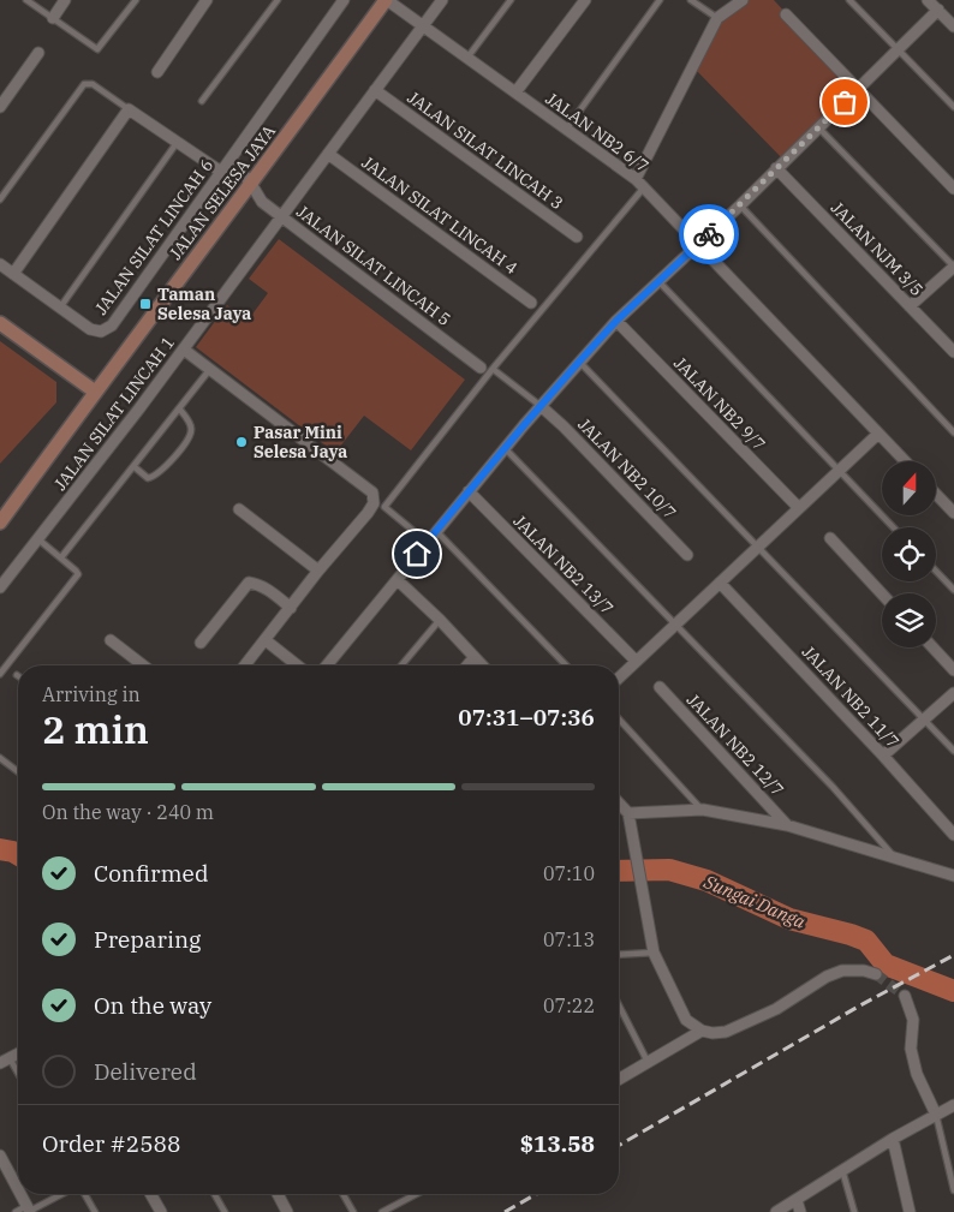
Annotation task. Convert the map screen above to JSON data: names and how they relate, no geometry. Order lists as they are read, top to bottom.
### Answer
{
  "streets": {
    "street": [
      "JALAN NB2 6/7",
      "JALAN SILAT LINCAH 3",
      "JALAN SELESA JAYA",
      "JALAN SILAT LINCAH 4",
      "JALAN SILAT LINCAH 6",
      "JALAN NJM 3/5",
      "JALAN SILAT LINCAH 5",
      "JALAN NB2 9/7",
      "JALAN SILAT LINCAH 1",
      "JALAN NB2 10/7",
      "JALAN NB2 13/7",
      "JALAN NB2 11/7",
      "JALAN NB2 12/7"
    ]
  },
  "crossings": [
    ["JALAN NB2 6/7", "JALAN SELESA JAYA"],
    ["JALAN NB2 6/7", "JALAN SILAT LINCAH 1"],
    ["JALAN SILAT LINCAH 3", "JALAN SILAT LINCAH 1"],
    ["JALAN SELESA JAYA", "JALAN SILAT LINCAH 6"],
    ["JALAN SELESA JAYA", "JALAN SILAT LINCAH 5"],
    ["JALAN SILAT LINCAH 4", "JALAN SILAT LINCAH 1"],
    ["JALAN SILAT LINCAH 6", "JALAN SILAT LINCAH 5"],
    ["JALAN SILAT LINCAH 5", "JALAN SILAT LINCAH 1"]
  ],
  "water": ["Sungai Danga"],
  "places": {
    "transit": ["Taman Selesa Jaya"],
    "other": ["Pasar Mini Selesa Jaya"]
  },
  "north": "top",
  "page": {
    "heading": ["2 min", "Arriving in", "07:31–07:36"],
    "panel": ["Order #2588", "$13.58"],
    "bar": "On the way · 240 m",
    "list": [
      ["Confirmed", "07:10"],
      ["Preparing", "07:13"],
      ["On the way", "07:22"],
      "Delivered"
    ]
  }
}
